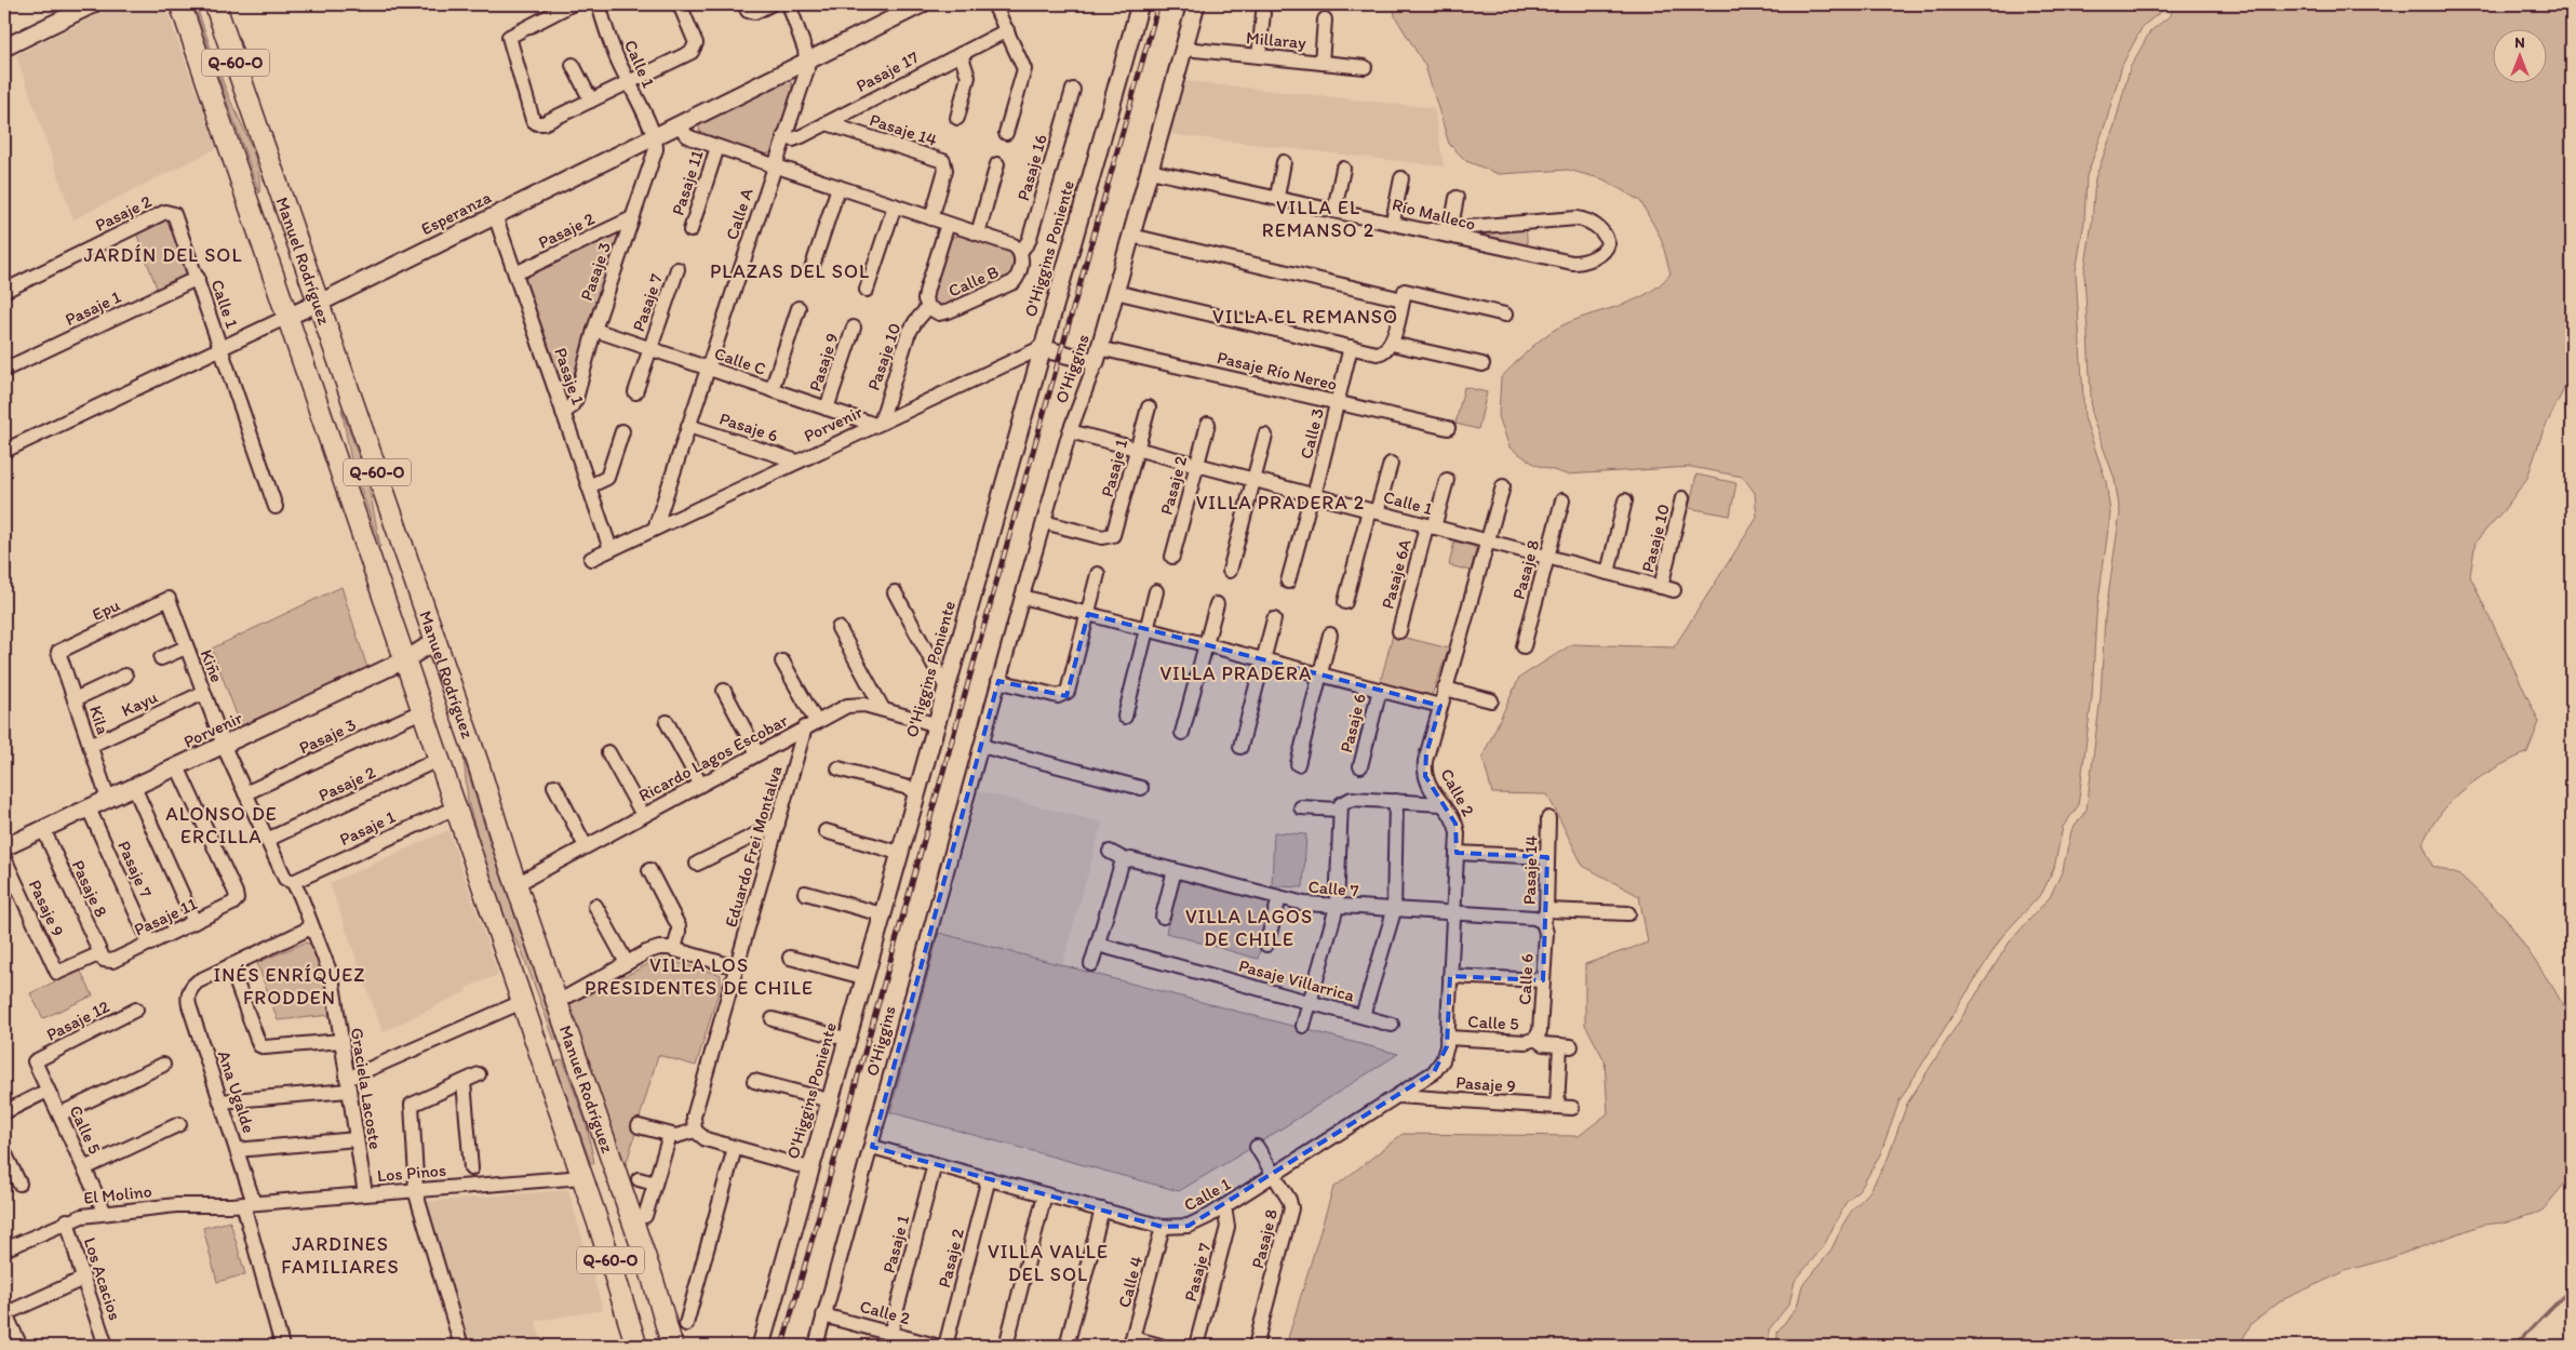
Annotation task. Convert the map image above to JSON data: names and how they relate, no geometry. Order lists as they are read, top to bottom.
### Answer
{
  "streets": {
    "main road": ["Q-60-O", "Manuel Rodríguez"],
    "street": [
      "Millaray",
      "Calle 1",
      "Pasaje 17",
      "Pasaje 14",
      "Pasaje 16",
      "Pasaje 11",
      "Pasaje 2",
      "Esperanza",
      "Calle A",
      "Río Malleco",
      "O'Higgins Poniente",
      "Pasaje 3",
      "Calle B",
      "Pasaje 7",
      "Pasaje 1",
      "Pasaje 10",
      "Calle C",
      "Pasaje 9",
      "O'Higgins",
      "Pasaje Río Nereo",
      "Porvenir",
      "Pasaje 6",
      "Calle 3",
      "Pasaje 8",
      "Pasaje 6A",
      "Epu",
      "Kiñe",
      "Kayu",
      "Kila",
      "Ricardo Lagos Escobar",
      "Calle 2",
      "Eduardo Frei Montalva",
      "Calle 7",
      "Calle 6",
      "Pasaje Villarrica",
      "Pasaje 12",
      "Calle 5",
      "Graciela Lacoste",
      "Ana Ugalde",
      "Los Pinos",
      "El Molino",
      "Los Acacios",
      "Calle 4"
    ]
  },
  "crossings": [
    ["Millaray", "O'Higgins"],
    ["Calle 1", "Pasaje 2"],
    ["Calle 1", "Esperanza"],
    ["Calle 1", "Pasaje 3"],
    ["Calle 1", "Pasaje 7"],
    ["Calle 1", "Pasaje 1"],
    ["Calle 1", "Pasaje 10"],
    ["Calle 1", "Pasaje 9"],
    ["Calle 1", "O'Higgins"],
    ["Calle 1", "Calle 3"],
    ["Calle 1", "Pasaje 8"],
    ["Calle 1", "Pasaje 6A"],
    ["Calle 1", "Calle 2"],
    ["Calle 1", "Calle 5"],
    ["Calle 1", "Calle 4"],
    ["Pasaje 17", "Pasaje 14"],
    ["Pasaje 17", "Calle A"],
    ["Pasaje 14", "Calle B"],
    ["Pasaje 14", "Calle 7"],
    ["Pasaje 14", "Calle 6"],
    ["Pasaje 16", "Calle B"],
    ["Pasaje 11", "Calle B"],
    ["Pasaje 11", "Pasaje 7"],
    ["Pasaje 11", "Pasaje 9"],
    ["Pasaje 11", "Porvenir"],
    ["Pasaje 11", "Pasaje 8"],
    ["Pasaje 2", "Manuel Rodríguez"],
    ["Pasaje 2", "Pasaje 3"],
    ["Pasaje 2", "Pasaje 1"],
    ["Pasaje 2", "Kiñe"],
    ["Pasaje 2", "Graciela Lacoste"],
    ["Esperanza", "Calle A"],
    ["Esperanza", "Manuel Rodríguez"],
    ["Esperanza", "Pasaje 3"],
    ["Esperanza", "Calle B"],
    ["Esperanza", "Pasaje 1"],
    ["Calle A", "Calle B"],
    ["Calle A", "Calle C"],
    ["Calle A", "Porvenir"],
    ["Calle A", "Pasaje 6"],
    ["Río Malleco", "O'Higgins"],
    ["O'Higgins Poniente", "Porvenir"],
    ["O'Higgins Poniente", "Ricardo Lagos Escobar"],
    ["Manuel Rodríguez", "Pasaje 3"],
    ["Manuel Rodríguez", "Pasaje 1"],
    ["Manuel Rodríguez", "Porvenir"],
    ["Manuel Rodríguez", "Ricardo Lagos Escobar"],
    ["Manuel Rodríguez", "Los Pinos"],
    ["Pasaje 3", "Pasaje 1"],
    ["Pasaje 3", "Calle C"],
    ["Pasaje 3", "Kiñe"],
    ["Calle B", "Pasaje 10"],
    ["Pasaje 7", "Calle C"],
    ["Pasaje 7", "Porvenir"],
    ["Pasaje 1", "O'Higgins"],
    ["Pasaje 1", "Porvenir"],
    ["Pasaje 1", "Calle 2"],
    ["Pasaje 1", "Graciela Lacoste"],
    ["Pasaje 10", "Calle C"],
    ["Pasaje 10", "Porvenir"],
    ["Calle C", "Pasaje 9"],
    ["Calle C", "Porvenir"],
    ["Pasaje 9", "Pasaje 8"],
    ["O'Higgins", "Pasaje Río Nereo"],
    ["O'Higgins", "Calle 2"],
    ["Pasaje Río Nereo", "Calle 3"],
    ["Porvenir", "Pasaje 6"],
    ["Porvenir", "Pasaje 8"],
    ["Porvenir", "Kiñe"],
    ["Porvenir", "Kila"],
    ["Epu", "Kiñe"],
    ["Epu", "Kila"],
    ["Kiñe", "Kayu"],
    ["Kiñe", "Graciela Lacoste"],
    ["Kayu", "Kila"],
    ["Ricardo Lagos Escobar", "Eduardo Frei Montalva"],
    ["Calle 2", "Calle 7"],
    ["Calle 2", "Calle 5"],
    ["Calle 7", "Calle 6"],
    ["Calle 6", "Calle 5"],
    ["Pasaje 12", "Calle 5"],
    ["Calle 5", "El Molino"],
    ["Graciela Lacoste", "Los Pinos"],
    ["Ana Ugalde", "Los Pinos"],
    ["Ana Ugalde", "El Molino"],
    ["Los Pinos", "El Molino"],
    ["El Molino", "Los Acacios"]
  ],
  "districts": [
    "VILLA EL REMANSO 2",
    "JARDÍN DEL SOL",
    "PLAZAS DEL SOL",
    "VILLA EL REMANSO",
    "VILLA PRADERA 2",
    "VILLA PRADERA",
    "ALONSO DE ERCILLA",
    "VILLA LAGOS DE CHILE",
    "VILLA LOS PRESIDENTES DE CHILE",
    "INÉS ENRÍQUEZ FRODDEN",
    "JARDINES FAMILIARES",
    "VILLA VALLE DEL SOL"
  ],
  "north": "top"
}
